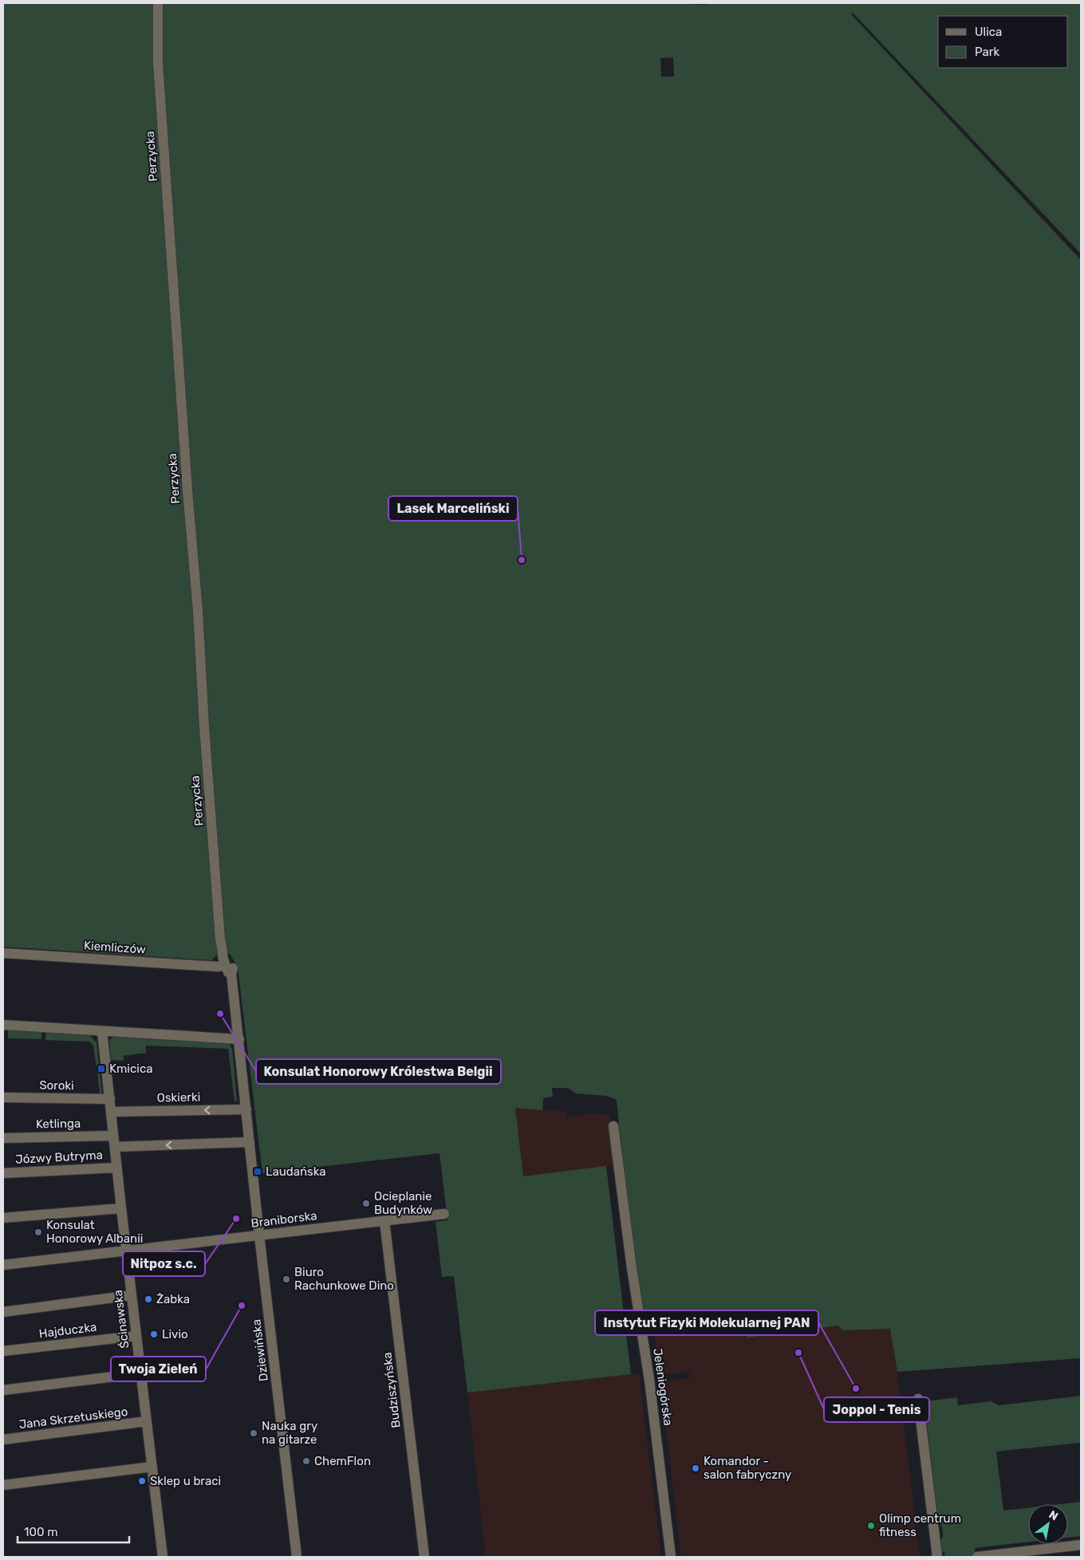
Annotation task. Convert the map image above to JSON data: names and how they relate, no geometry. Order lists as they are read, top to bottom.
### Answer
{
  "streets": {
    "street": [
      "Perzycka",
      "Kiemliczów",
      "Soroki",
      "Oskierki",
      "Ketlinga",
      "Józwy Butryma",
      "Braniborska",
      "Ścinawska",
      "Hajduczka",
      "Dziewińska",
      "Jeleniogórska",
      "Budziszyńska",
      "Jana Skrzetuskiego"
    ]
  },
  "crossings": [
    ["Perzycka", "Dziewińska"],
    ["Kiemliczów", "Dziewińska"],
    ["Soroki", "Ścinawska"],
    ["Oskierki", "Ścinawska"],
    ["Oskierki", "Dziewińska"],
    ["Ketlinga", "Ścinawska"],
    ["Józwy Butryma", "Ścinawska"],
    ["Braniborska", "Ścinawska"],
    ["Braniborska", "Dziewińska"],
    ["Braniborska", "Budziszyńska"],
    ["Ścinawska", "Hajduczka"],
    ["Ścinawska", "Jana Skrzetuskiego"]
  ],
  "places": {
    "other": [
      "Lasek Marceliński",
      "Konsulat Honorowy Królestwa Belgii",
      "Ocieplanie Budynków",
      "Nitpoz s.c.",
      "Konsulat Honorowy Albanii",
      "Biuro Rachunkowe Dino",
      "Żabka",
      "Twoja Zieleń",
      "Livio",
      "Joppol - Tenis",
      "Instytut Fizyki Molekularnej PAN",
      "Nauka gry na gitarze",
      "ChemFlon",
      "Komandor - salon fabryczny",
      "Sklep u braci",
      "Olimp centrum fitness"
    ],
    "transit": ["Kmicica", "Laudańska"]
  },
  "legend": ["Ulica", "Park"],
  "scale_bar": "100 m",
  "north": "top right"
}
